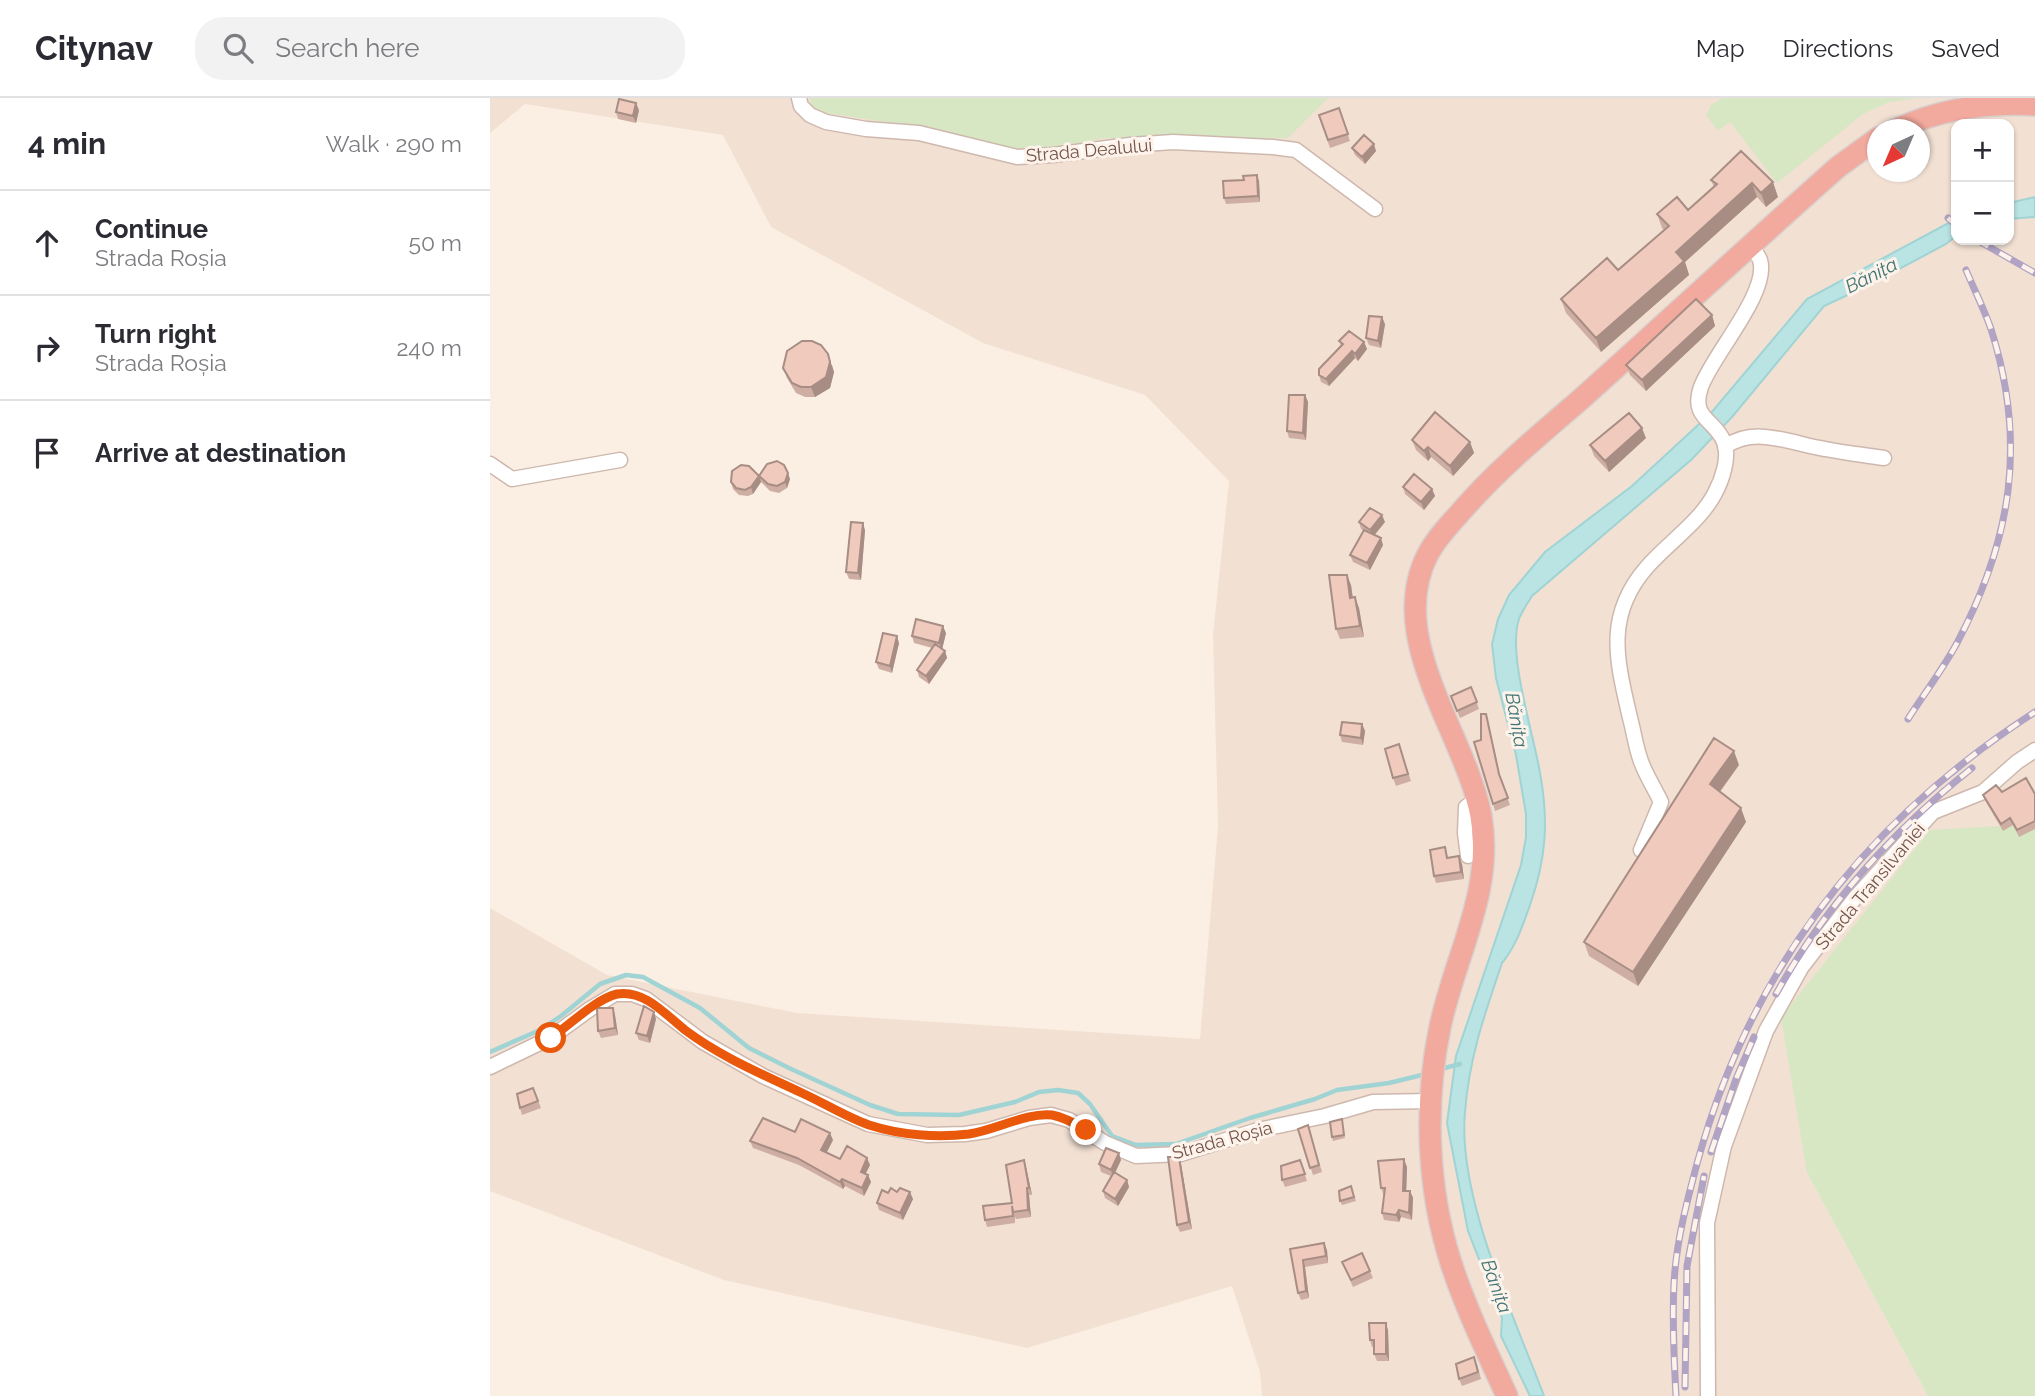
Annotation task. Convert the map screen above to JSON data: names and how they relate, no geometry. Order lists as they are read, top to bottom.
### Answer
{
  "streets": {
    "street": ["Strada Dealului", "Strada Transilvaniei", "Strada Roșia"]
  },
  "water": ["Bănița"],
  "north": "bottom left",
  "page": {
    "header": "Citynav",
    "search": "Search here",
    "nav": ["Map", "Directions", "Saved"],
    "heading": ["4 min", "Walk · 290 m"],
    "map_buttons": ["+", "−"],
    "list": [
      ["Continue", "Strada Roșia", "50 m"],
      ["Turn right", "Strada Roșia", "240 m"],
      "Arrive at destination"
    ]
  }
}
